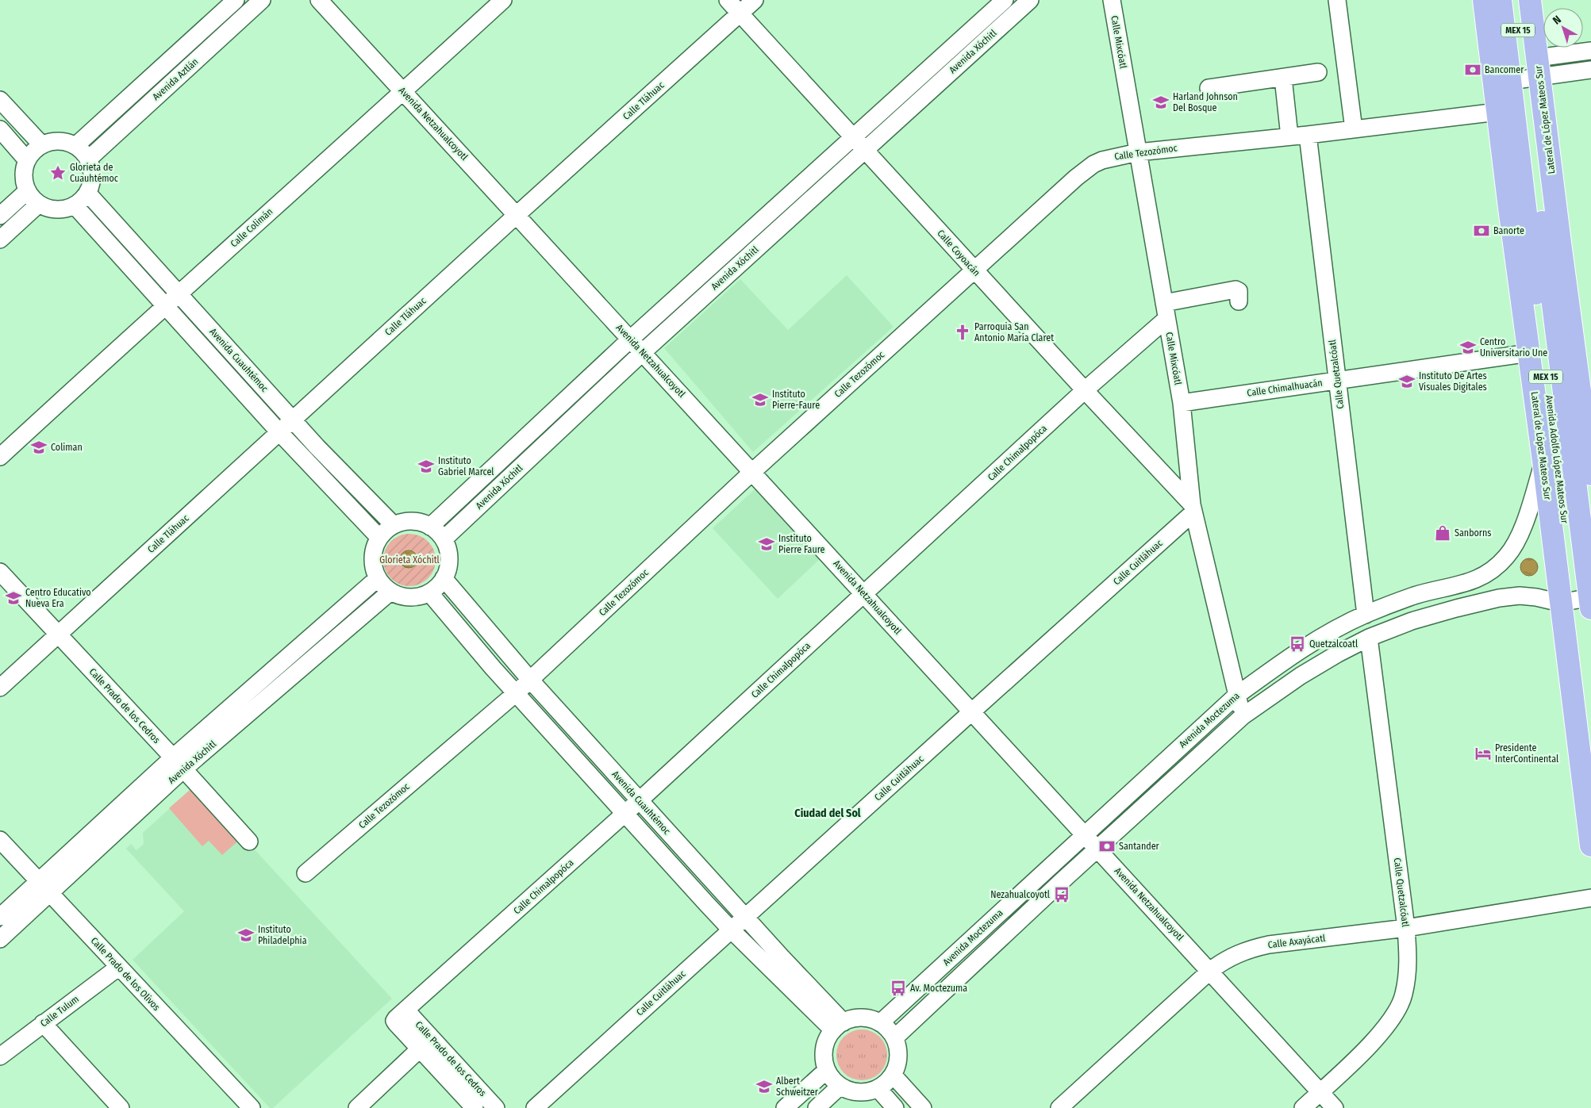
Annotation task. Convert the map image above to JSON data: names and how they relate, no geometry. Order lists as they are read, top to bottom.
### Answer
{
  "streets": {
    "main road": ["MEX 15", "Lateral de López Mateos Sur", "Avenida Adolfo López Mateos Sur"],
    "street": [
      "Calle Mixcóatl",
      "Avenida Xóchitl",
      "Avenida Aztlán",
      "Calle Tláhuac",
      "Avenida Netzahualcoyotl",
      "Calle Tezozómoc",
      "Calle Colimán",
      "Calle Coyoacán",
      "Avenida Cuauhtémoc",
      "Calle Quetzalcóatl",
      "Calle Chimalhuacán",
      "Calle Chimalpopóca",
      "Calle Cuitláhuac",
      "Calle Prado de los Cedros",
      "Avenida Moctezuma",
      "Calle Axayácatl",
      "Calle Prado de los Olivos",
      "Calle Tulum"
    ]
  },
  "crossings": [
    ["Calle Mixcóatl", "Calle Tezozómoc"],
    ["Calle Mixcóatl", "Calle Coyoacán"],
    ["Calle Mixcóatl", "Calle Chimalhuacán"],
    ["Calle Mixcóatl", "Calle Chimalpopóca"],
    ["Calle Mixcóatl", "Calle Cuitláhuac"],
    ["Calle Mixcóatl", "Avenida Moctezuma"],
    ["Avenida Xóchitl", "Avenida Netzahualcoyotl"],
    ["Avenida Xóchitl", "Calle Coyoacán"],
    ["Avenida Xóchitl", "Avenida Cuauhtémoc"],
    ["Avenida Xóchitl", "Calle Prado de los Cedros"],
    ["Avenida Xóchitl", "Calle Prado de los Olivos"],
    ["Avenida Aztlán", "Avenida Cuauhtémoc"],
    ["Calle Tláhuac", "Avenida Netzahualcoyotl"],
    ["Calle Tláhuac", "Calle Coyoacán"],
    ["Calle Tláhuac", "Avenida Cuauhtémoc"],
    ["Calle Tláhuac", "Calle Prado de los Cedros"],
    ["Lateral de López Mateos Sur", "Calle Tezozómoc"],
    ["Lateral de López Mateos Sur", "Calle Chimalhuacán"],
    ["Lateral de López Mateos Sur", "Avenida Adolfo López Mateos Sur"],
    ["Lateral de López Mateos Sur", "Avenida Moctezuma"],
    ["Avenida Netzahualcoyotl", "Calle Tezozómoc"],
    ["Avenida Netzahualcoyotl", "Calle Colimán"],
    ["Avenida Netzahualcoyotl", "Calle Quetzalcóatl"],
    ["Avenida Netzahualcoyotl", "Calle Chimalpopóca"],
    ["Avenida Netzahualcoyotl", "Calle Cuitláhuac"],
    ["Avenida Netzahualcoyotl", "Avenida Moctezuma"],
    ["Avenida Netzahualcoyotl", "Calle Axayácatl"],
    ["Calle Tezozómoc", "Calle Coyoacán"],
    ["Calle Tezozómoc", "Avenida Cuauhtémoc"],
    ["Calle Tezozómoc", "Calle Quetzalcóatl"],
    ["Calle Colimán", "Avenida Cuauhtémoc"],
    ["Calle Coyoacán", "Calle Chimalpopóca"],
    ["Calle Coyoacán", "Calle Cuitláhuac"],
    ["Avenida Cuauhtémoc", "Calle Chimalpopóca"],
    ["Avenida Cuauhtémoc", "Calle Cuitláhuac"],
    ["Avenida Cuauhtémoc", "Avenida Moctezuma"],
    ["Calle Quetzalcóatl", "Calle Chimalhuacán"],
    ["Calle Quetzalcóatl", "Avenida Moctezuma"],
    ["Calle Quetzalcóatl", "Calle Axayácatl"],
    ["Calle Chimalpopóca", "Calle Prado de los Cedros"],
    ["Avenida Adolfo López Mateos Sur", "Avenida Moctezuma"],
    ["Calle Prado de los Olivos", "Calle Tulum"]
  ],
  "districts": ["Ciudad del Sol"],
  "parks": ["Glorieta Xóchitl"],
  "places": {
    "bank": ["Bancomer", "Banorte", "Santander"],
    "school or university": [
      "Harland Johnson Del Bosque",
      "Centro Universitario Une",
      "Instituto De Artes Visuales Digitales",
      "Instituto Pierre-Faure",
      "Coliman",
      "Instituto Gabriel Marcel",
      "Instituto Pierre Faure",
      "Centro Educativo Nueva Era",
      "Instituto Philadelphia",
      "Albert Schweitzer"
    ],
    "place": ["Glorieta de Cuauhtémoc"],
    "church": ["Parroquia San Antonio María Claret"],
    "shop": ["Sanborns"],
    "bus stop": ["Quetzalcoatl", "Nezahualcoyotl", "Av. Moctezuma"],
    "hotel": ["Presidente InterContinental"]
  },
  "north": "top left"
}
